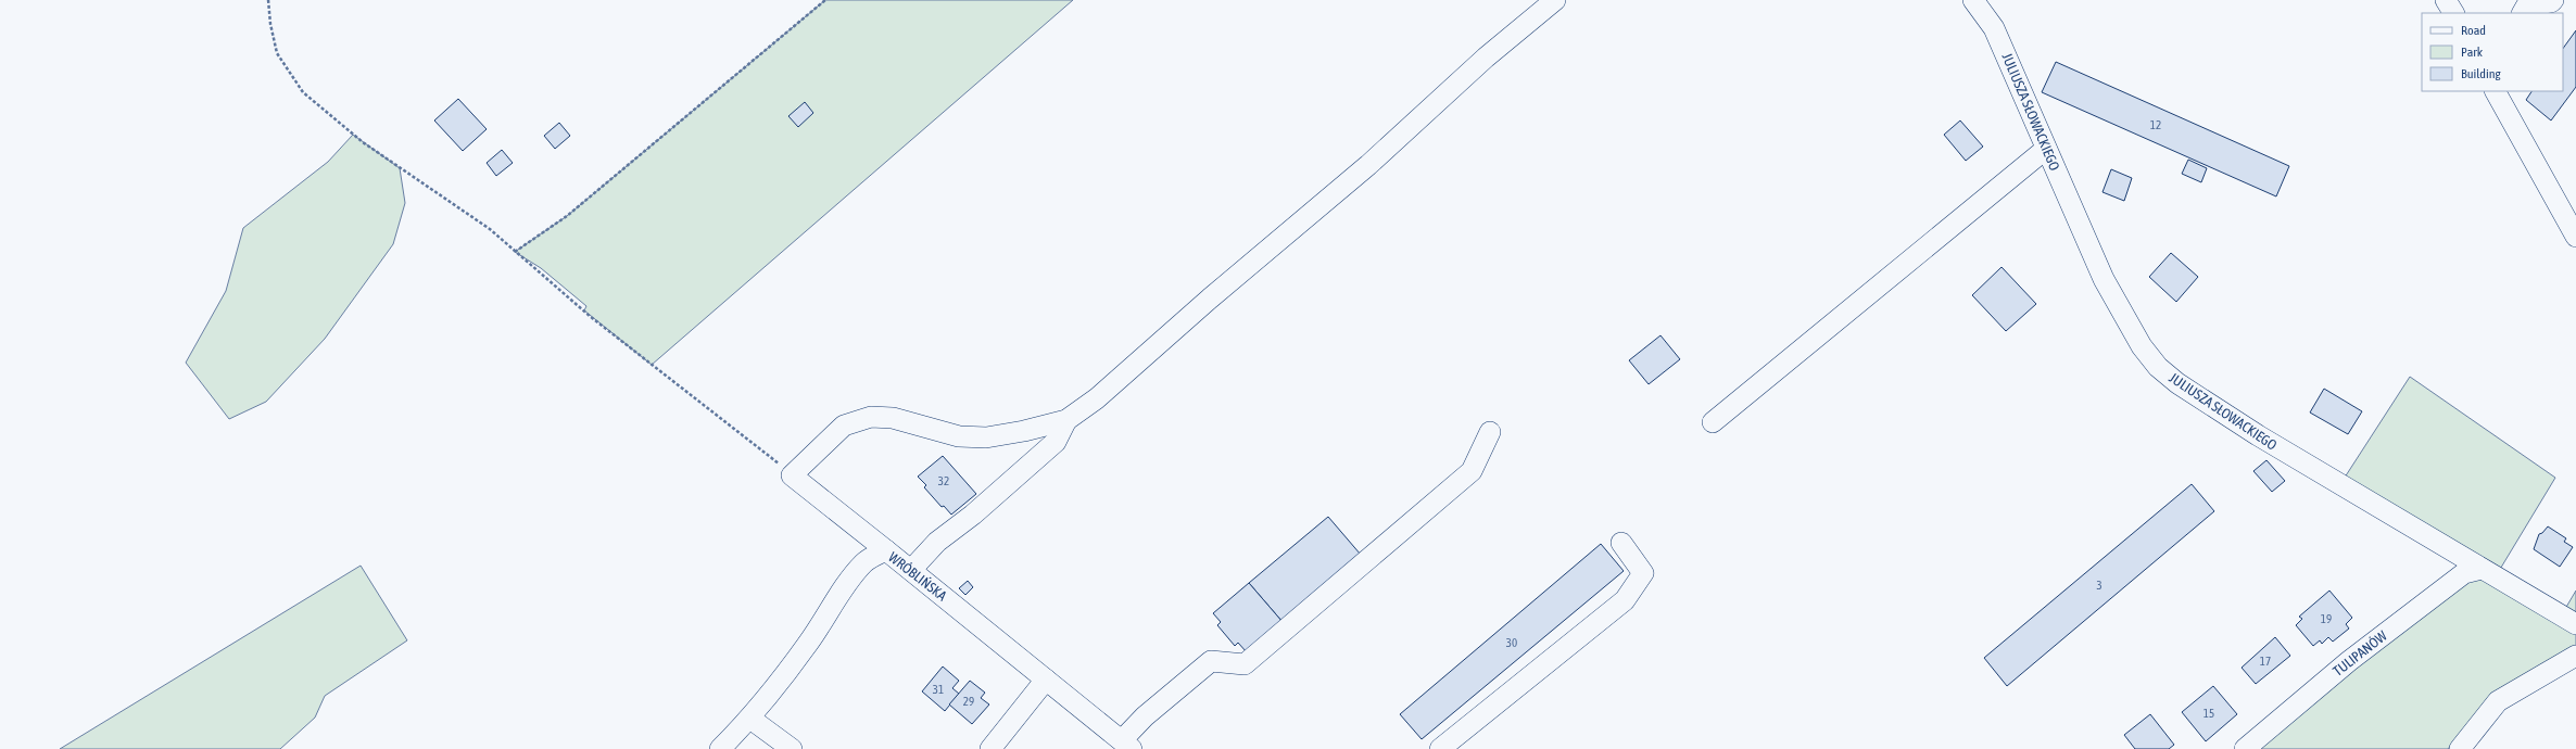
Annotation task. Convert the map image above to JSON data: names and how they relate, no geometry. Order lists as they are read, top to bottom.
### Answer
{
  "streets": {
    "street": ["JULIUSZA SŁOWACKIEGO", "WRÓBLIŃSKA", "TULIPANÓW"]
  },
  "crossings": [
    ["JULIUSZA SŁOWACKIEGO", "TULIPANÓW"]
  ],
  "house_numbers": [
    "12",
    "32",
    "3",
    "19",
    "30",
    "17",
    "31",
    "29",
    "15"
  ],
  "legend": ["Road", "Park", "Building"]
}
